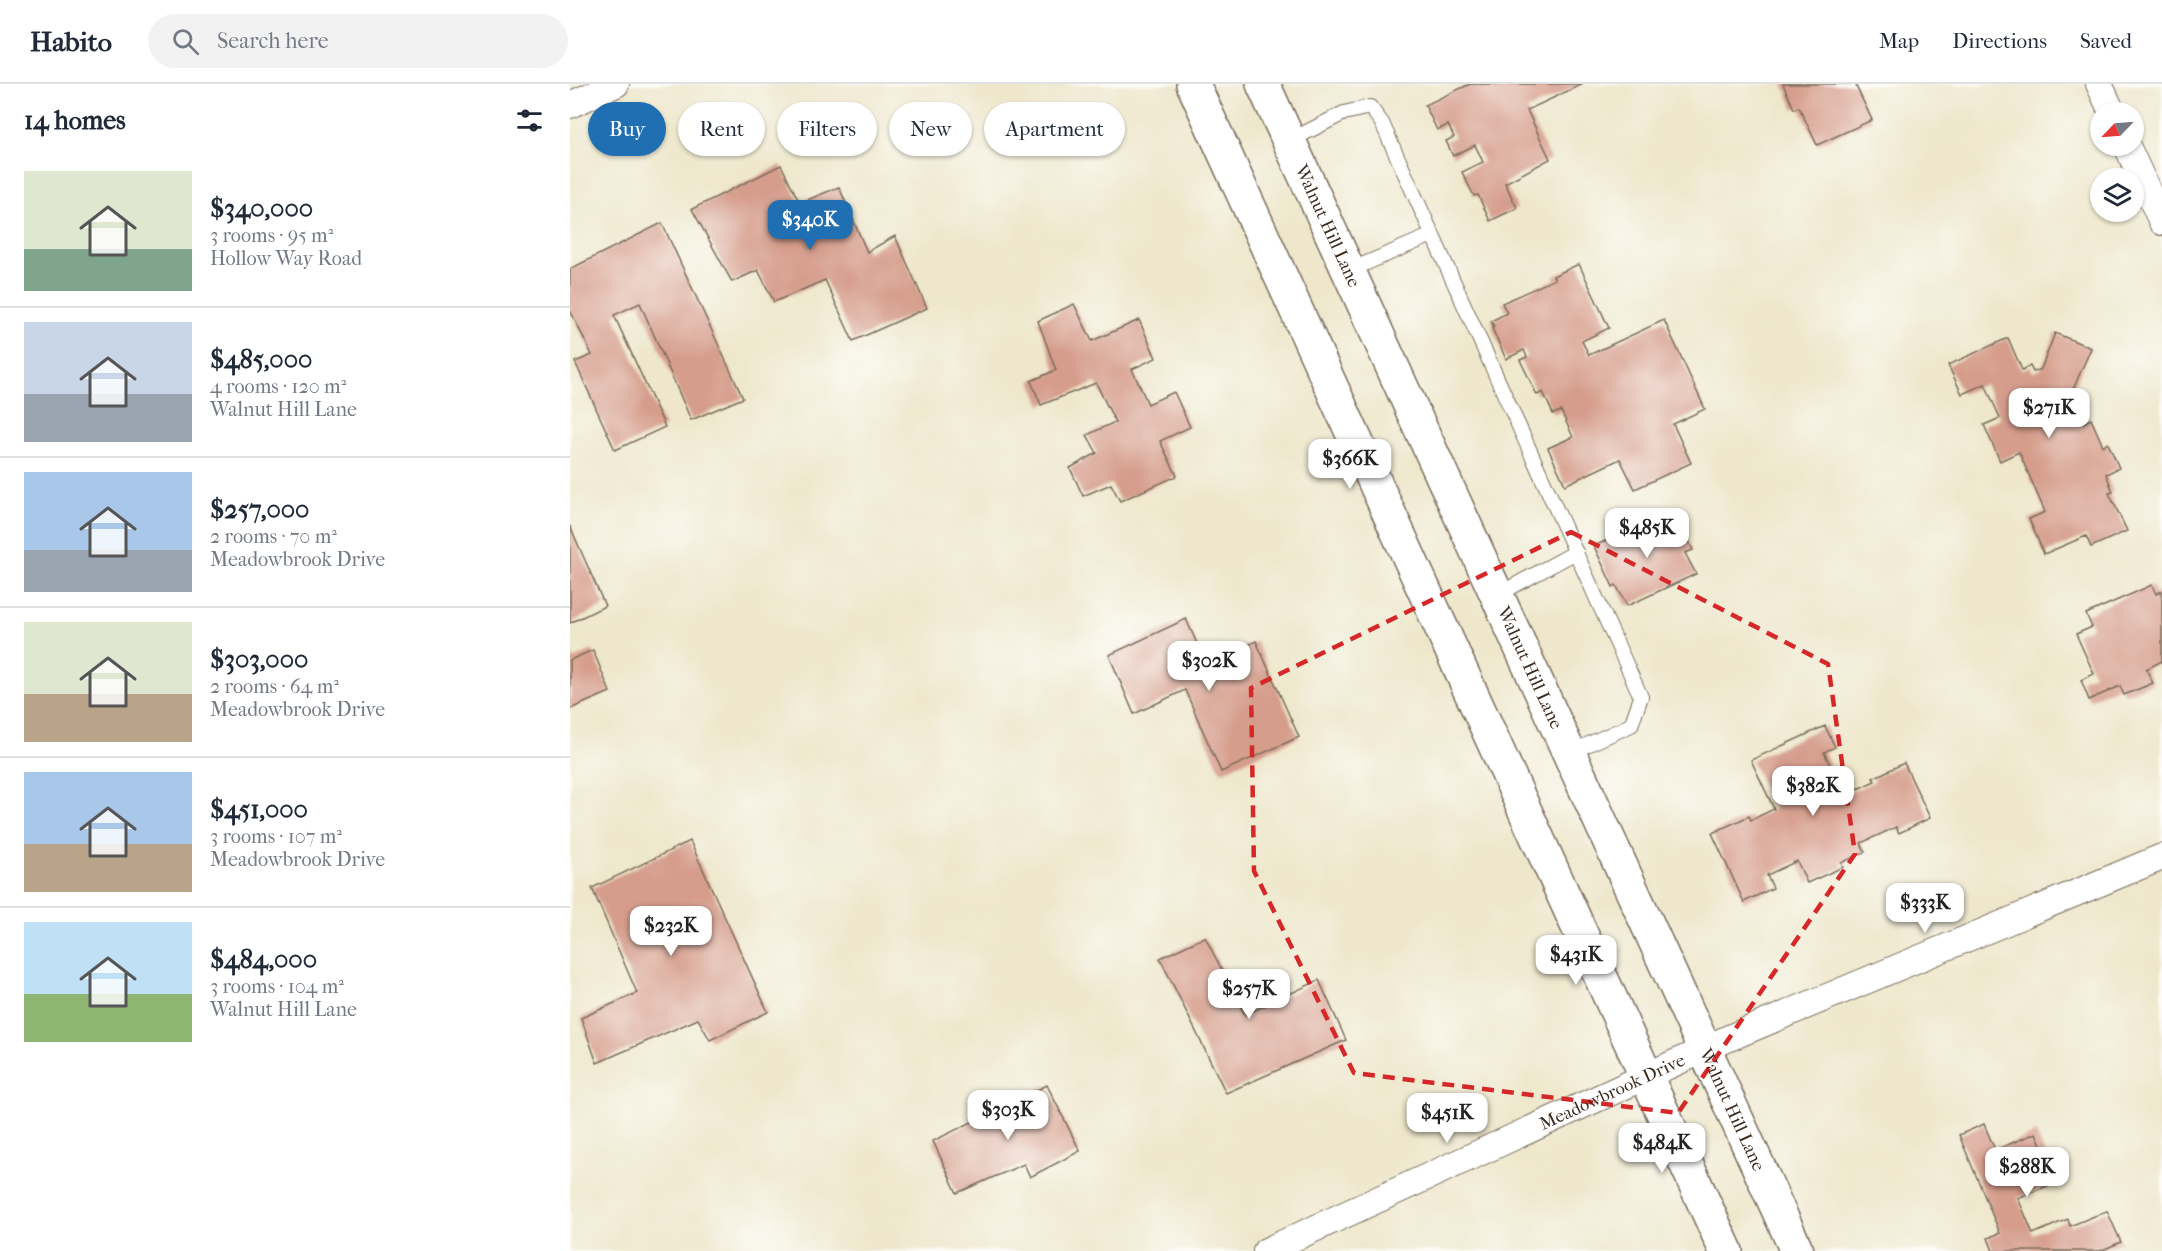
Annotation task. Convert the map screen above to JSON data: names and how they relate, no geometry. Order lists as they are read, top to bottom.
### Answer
{
  "streets": {
    "main road": ["Walnut Hill Lane"],
    "street": ["Meadowbrook Drive"]
  },
  "crossings": [
    ["Walnut Hill Lane", "Meadowbrook Drive"]
  ],
  "north": "bottom left",
  "page": {
    "header": "Habito",
    "search": "Search here",
    "nav": ["Map", "Directions", "Saved"],
    "heading": "14 homes",
    "chip": [
      "Buy",
      "Rent",
      "Filters",
      "New",
      "Apartment"
    ],
    "list": [
      {
        "name": "$340,000",
        "note": "3 rooms · 95 m² · Hollow Way Road"
      },
      {
        "name": "$485,000",
        "note": "4 rooms · 120 m² · Walnut Hill Lane"
      },
      {
        "name": "$257,000",
        "note": "2 rooms · 70 m² · Meadowbrook Drive"
      },
      {
        "name": "$303,000",
        "note": "2 rooms · 64 m² · Meadowbrook Drive"
      },
      {
        "name": "$451,000",
        "note": "3 rooms · 107 m² · Meadowbrook Drive"
      },
      {
        "name": "$484,000",
        "note": "3 rooms · 104 m² · Walnut Hill Lane"
      }
    ],
    "price": [
      "$340K",
      "$271K",
      "$366K",
      "$485K",
      "$302K",
      "$382K",
      "$333K",
      "$232K",
      "$431K",
      "$257K",
      "$303K",
      "$451K",
      "$484K",
      "$288K"
    ]
  }
}
